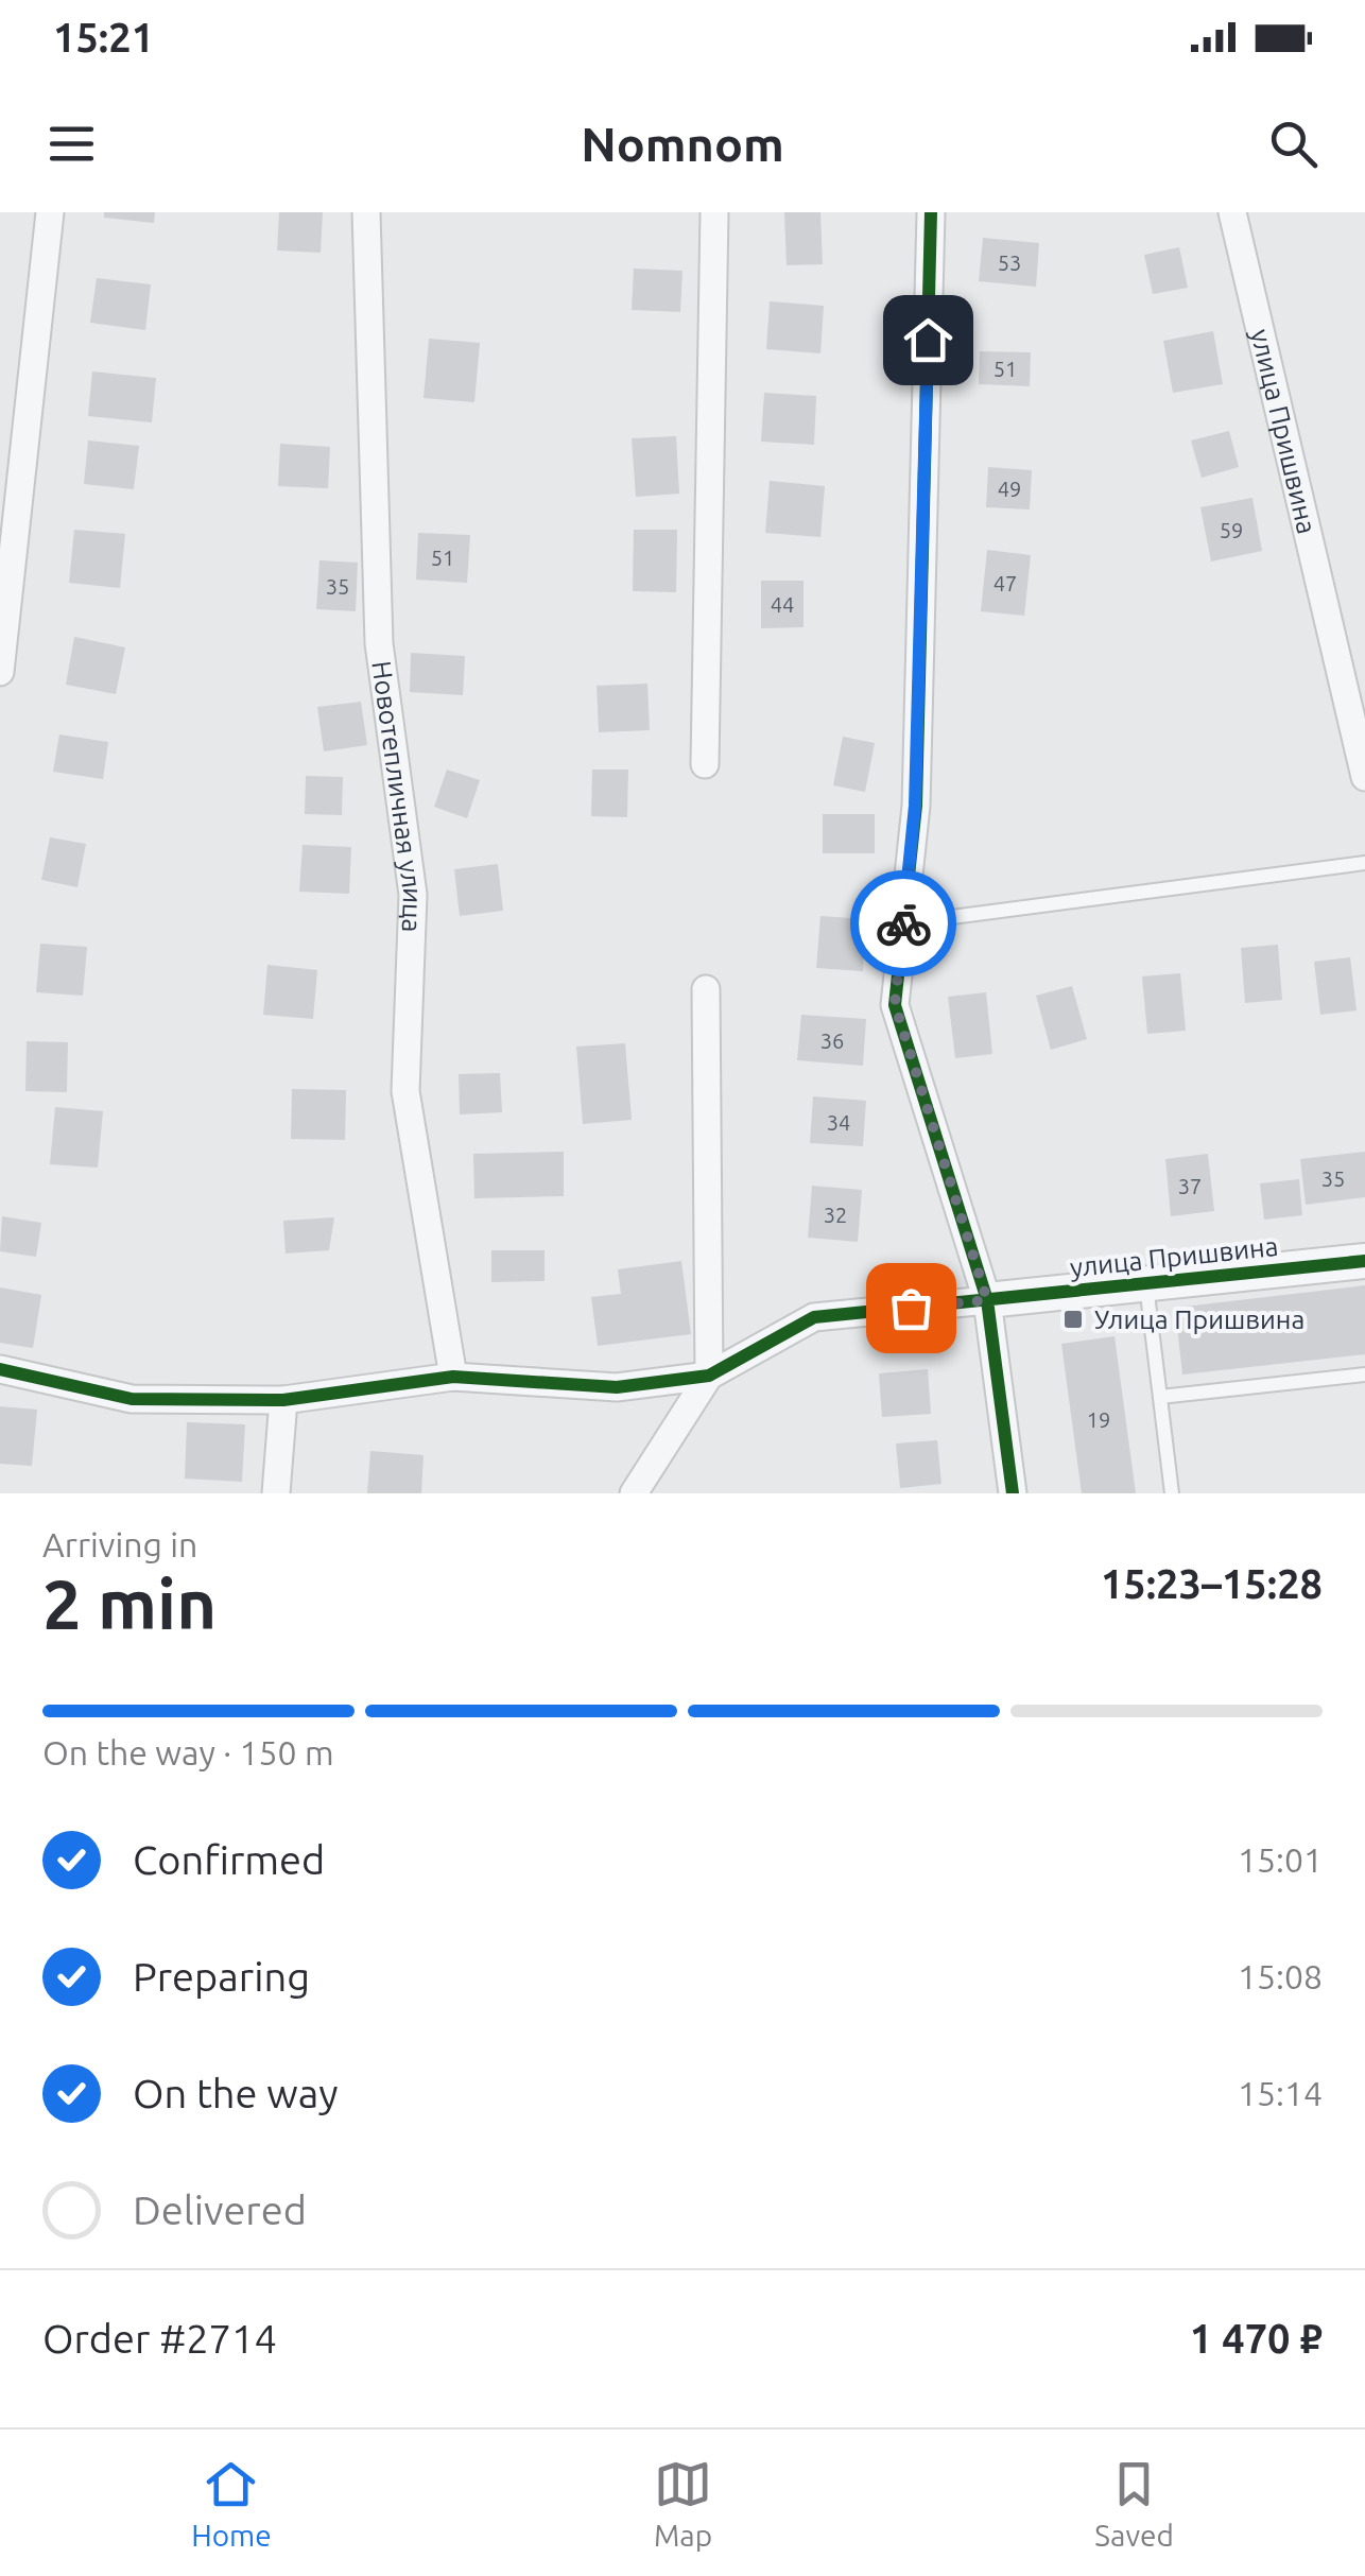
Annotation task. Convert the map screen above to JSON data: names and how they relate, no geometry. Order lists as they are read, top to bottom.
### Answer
{
  "streets": {
    "street": ["улица Пришвина", "Новотепличная улица"]
  },
  "crossings": [
    ["улица Пришвина", "Новотепличная улица"]
  ],
  "places": {
    "transit": ["Улица Пришвина"]
  },
  "house_numbers": [
    "53",
    "51",
    "49",
    "59",
    "51",
    "47",
    "35",
    "44",
    "36",
    "34",
    "35",
    "37",
    "32",
    "19"
  ],
  "page": {
    "status": "15:21",
    "header": "Nomnom",
    "heading": ["2 min", "Arriving in", "15:23–15:28"],
    "panel": ["Order #2714", "1 470 ₽"],
    "bar": "On the way · 150 m",
    "list": [
      ["Confirmed", "15:01"],
      ["Preparing", "15:08"],
      ["On the way", "15:14"],
      "Delivered"
    ],
    "tabs": ["Home", "Map", "Saved"]
  }
}
